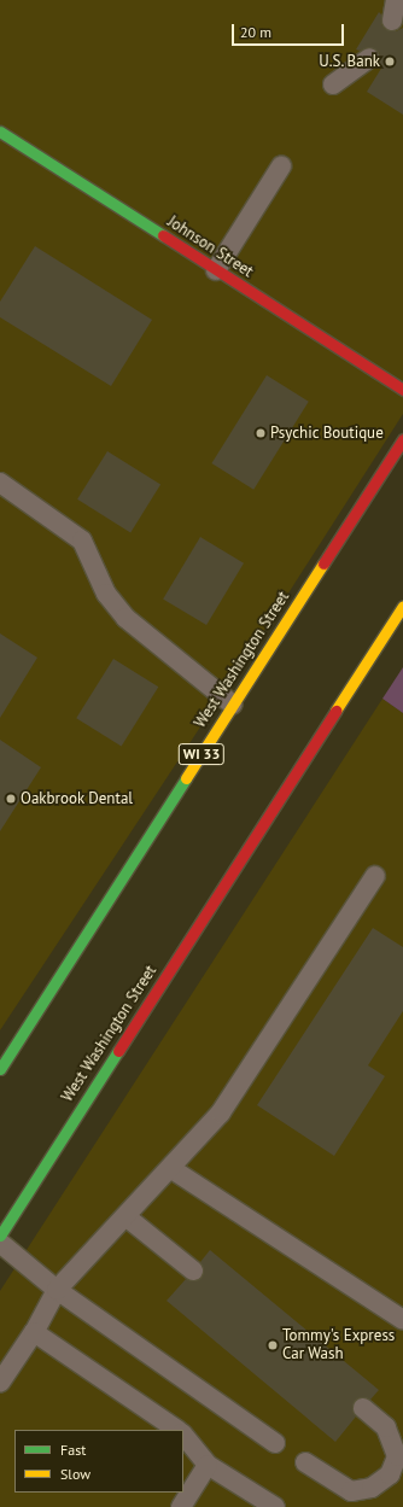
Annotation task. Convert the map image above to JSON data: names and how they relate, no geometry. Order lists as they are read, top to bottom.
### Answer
{
  "streets": {
    "main road": ["Johnson Street", "West Washington Street", "WI 33"]
  },
  "places": [
    "U.S. Bank",
    "Psychic Boutique",
    "Oakbrook Dental",
    "Tommy's Express Car Wash"
  ],
  "legend": ["Fast", "Slow"],
  "scale_bar": "20 m"
}
